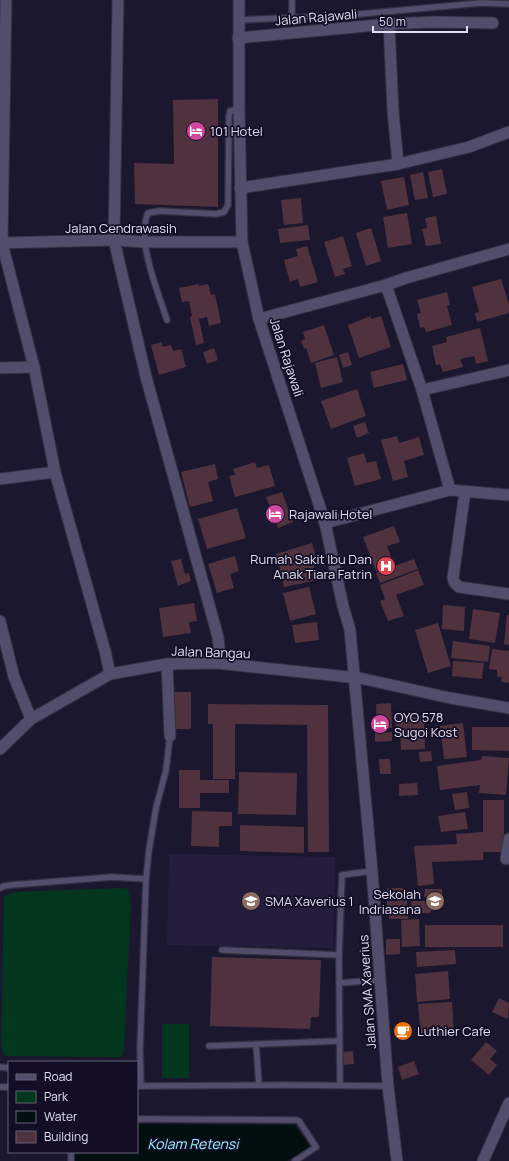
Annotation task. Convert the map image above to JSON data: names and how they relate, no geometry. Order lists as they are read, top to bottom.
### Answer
{
  "streets": {
    "street": [
      "Jalan Rajawali",
      "Jalan Cendrawasih",
      "Jalan Bangau",
      "Jalan SMA Xaverius"
    ]
  },
  "crossings": [
    ["Jalan Rajawali", "Jalan Cendrawasih"],
    ["Jalan Rajawali", "Jalan Bangau"],
    ["Jalan Rajawali", "Jalan SMA Xaverius"],
    ["Jalan Bangau", "Jalan SMA Xaverius"]
  ],
  "water": ["Kolam Retensi"],
  "places": {
    "hotel": ["101 Hotel", "Rajawali Hotel", "OYO 578 Sugoi Kost"],
    "hospital": ["Rumah Sakit Ibu Dan Anak Tiara Fatrin"],
    "school or university": ["SMA Xaverius 1", "Sekolah Indriasana"],
    "cafe": ["Luthier Cafe"]
  },
  "legend": [
    "Road",
    "Park",
    "Water",
    "Building"
  ],
  "scale_bar": "50 m"
}
